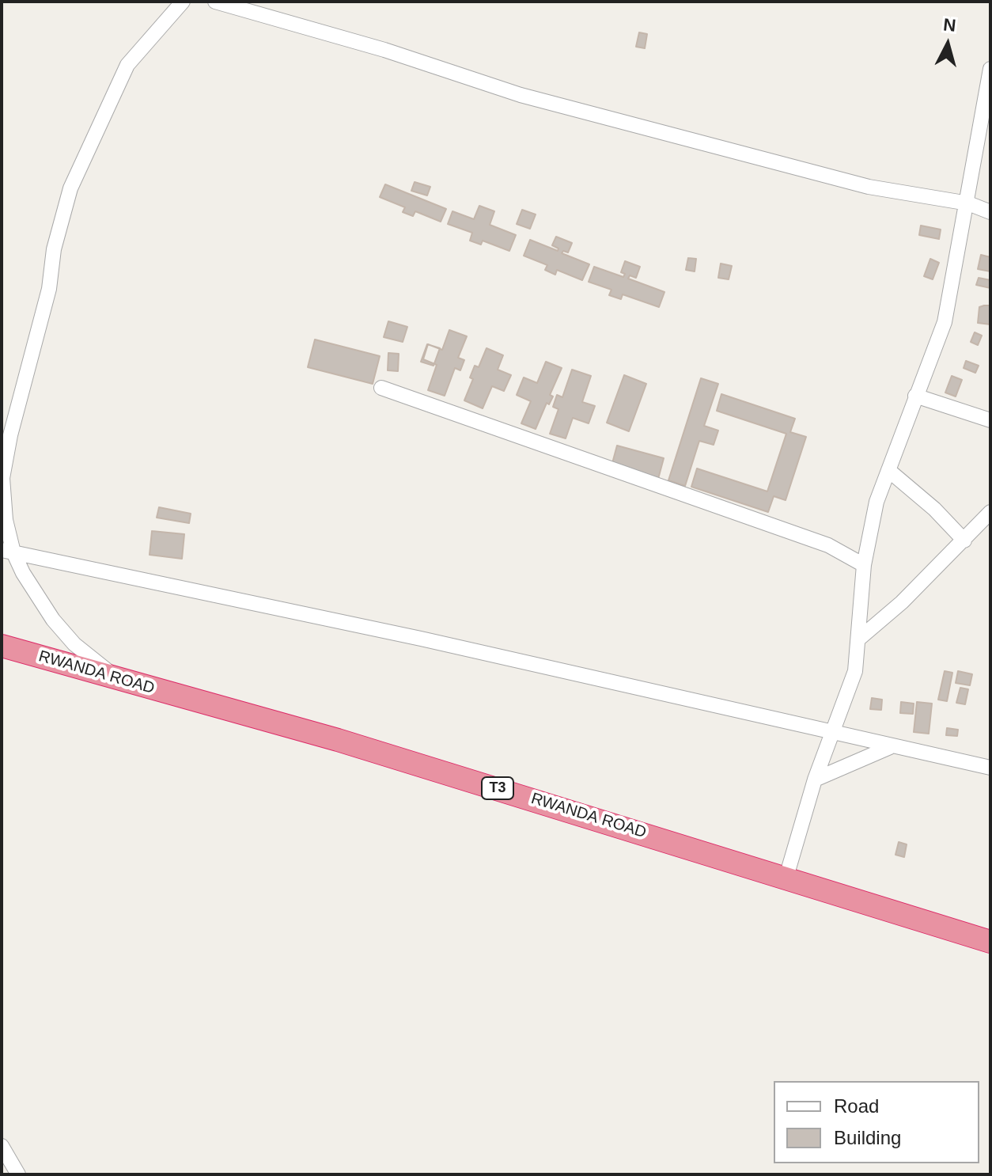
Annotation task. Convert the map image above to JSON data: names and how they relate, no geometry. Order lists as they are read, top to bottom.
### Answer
{
  "streets": {
    "highway": ["RWANDA ROAD", "T3"]
  },
  "legend": ["Road", "Building"],
  "north": "top"
}
